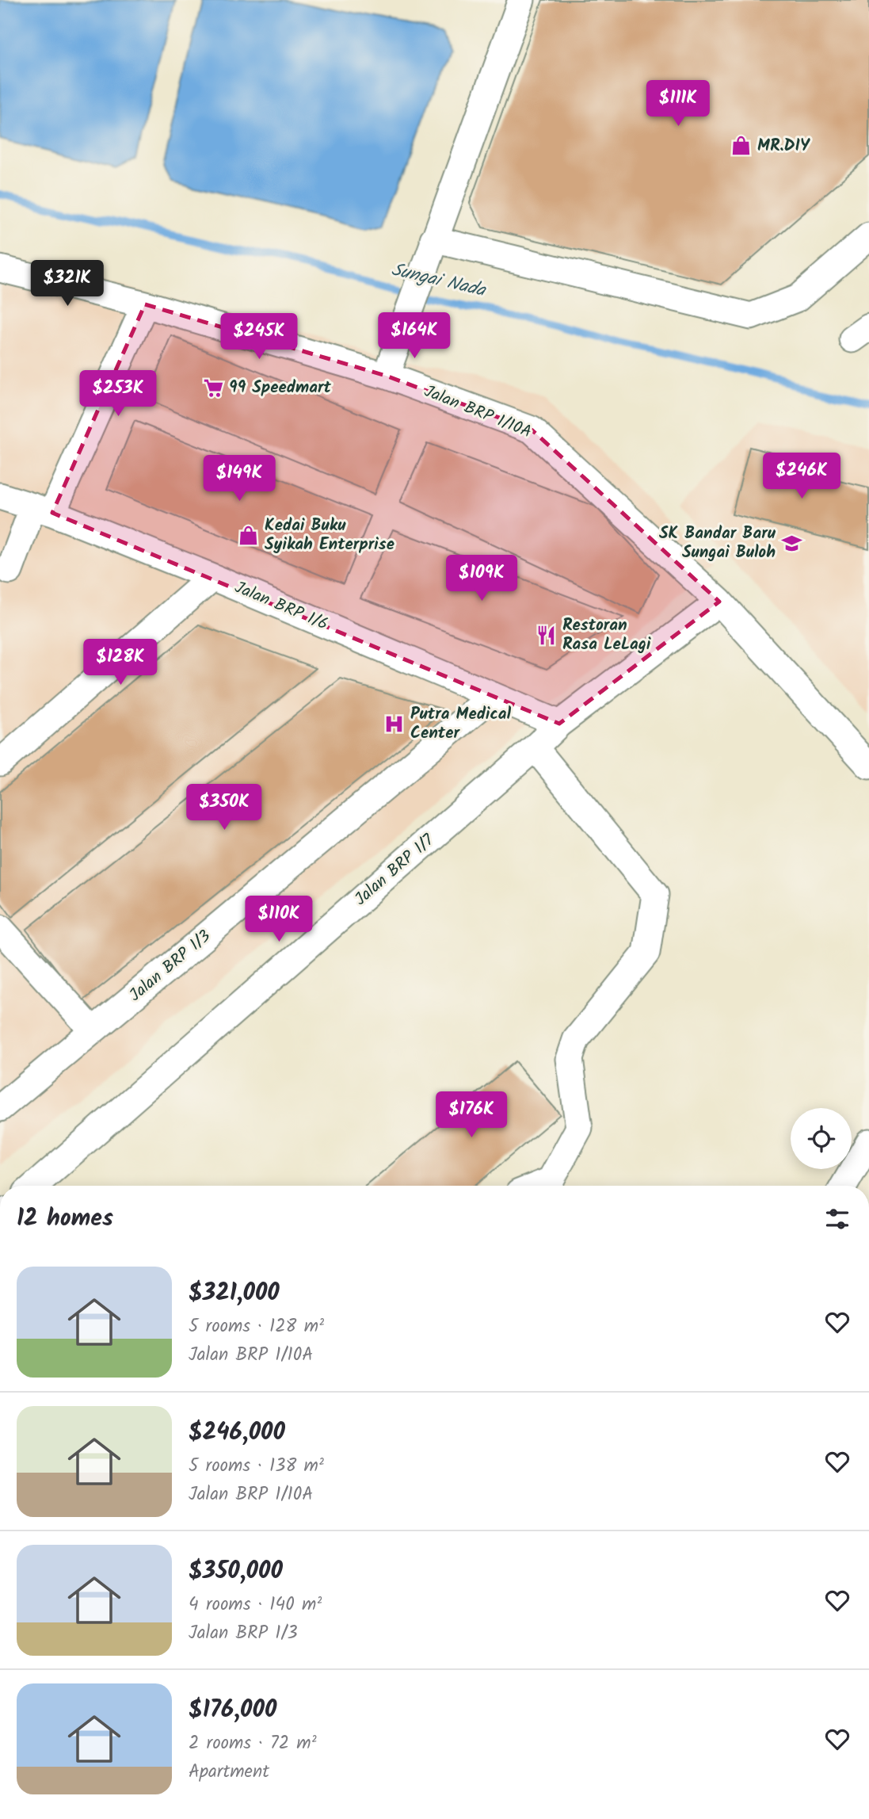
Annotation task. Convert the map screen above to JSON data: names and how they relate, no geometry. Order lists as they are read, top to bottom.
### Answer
{
  "streets": {
    "street": [
      "Jalan BRP 1/10A",
      "Jalan BRP 1/6",
      "Jalan BRP 1/7",
      "Jalan BRP 1/3"
    ]
  },
  "crossings": [
    ["Jalan BRP 1/10A", "Jalan BRP 1/7"],
    ["Jalan BRP 1/6", "Jalan BRP 1/7"],
    ["Jalan BRP 1/6", "Jalan BRP 1/3"]
  ],
  "water": ["Sungai Nada"],
  "places": {
    "shop": ["MR.DIY", "Kedai Buku Syikah Enterprise"],
    "supermarket": ["99 Speedmart"],
    "school or university": ["SK Bandar Baru Sungai Buloh"],
    "restaurant": ["Restoran Rasa LeLagi"],
    "hospital": ["Putra Medical Center"]
  },
  "page": {
    "price": [
      "$111K",
      "$321K",
      "$164K",
      "$245K",
      "$253K",
      "$246K",
      "$149K",
      "$109K",
      "$128K",
      "$350K",
      "$110K",
      "$176K"
    ],
    "heading": "12 homes",
    "list": [
      {
        "name": "$321,000",
        "note": "5 rooms · 128 m² · Jalan BRP 1/10A"
      },
      {
        "name": "$246,000",
        "note": "5 rooms · 138 m² · Jalan BRP 1/10A"
      },
      {
        "name": "$350,000",
        "note": "4 rooms · 140 m² · Jalan BRP 1/3"
      },
      {
        "name": "$176,000",
        "note": "2 rooms · 72 m² · Apartment"
      }
    ]
  }
}
